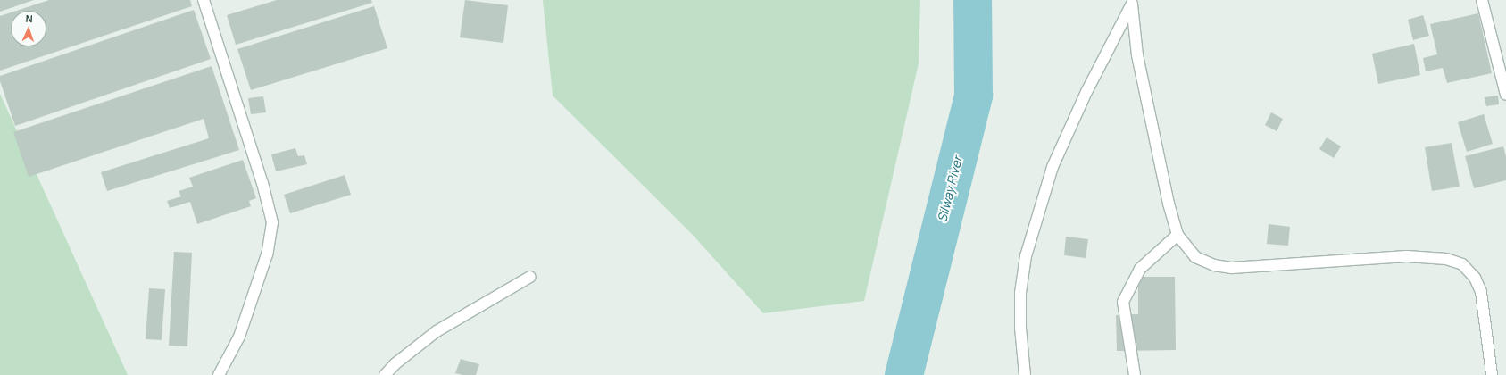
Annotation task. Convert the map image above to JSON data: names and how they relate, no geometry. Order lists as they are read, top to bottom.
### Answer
{
  "water": ["Silway River"],
  "north": "top"
}
